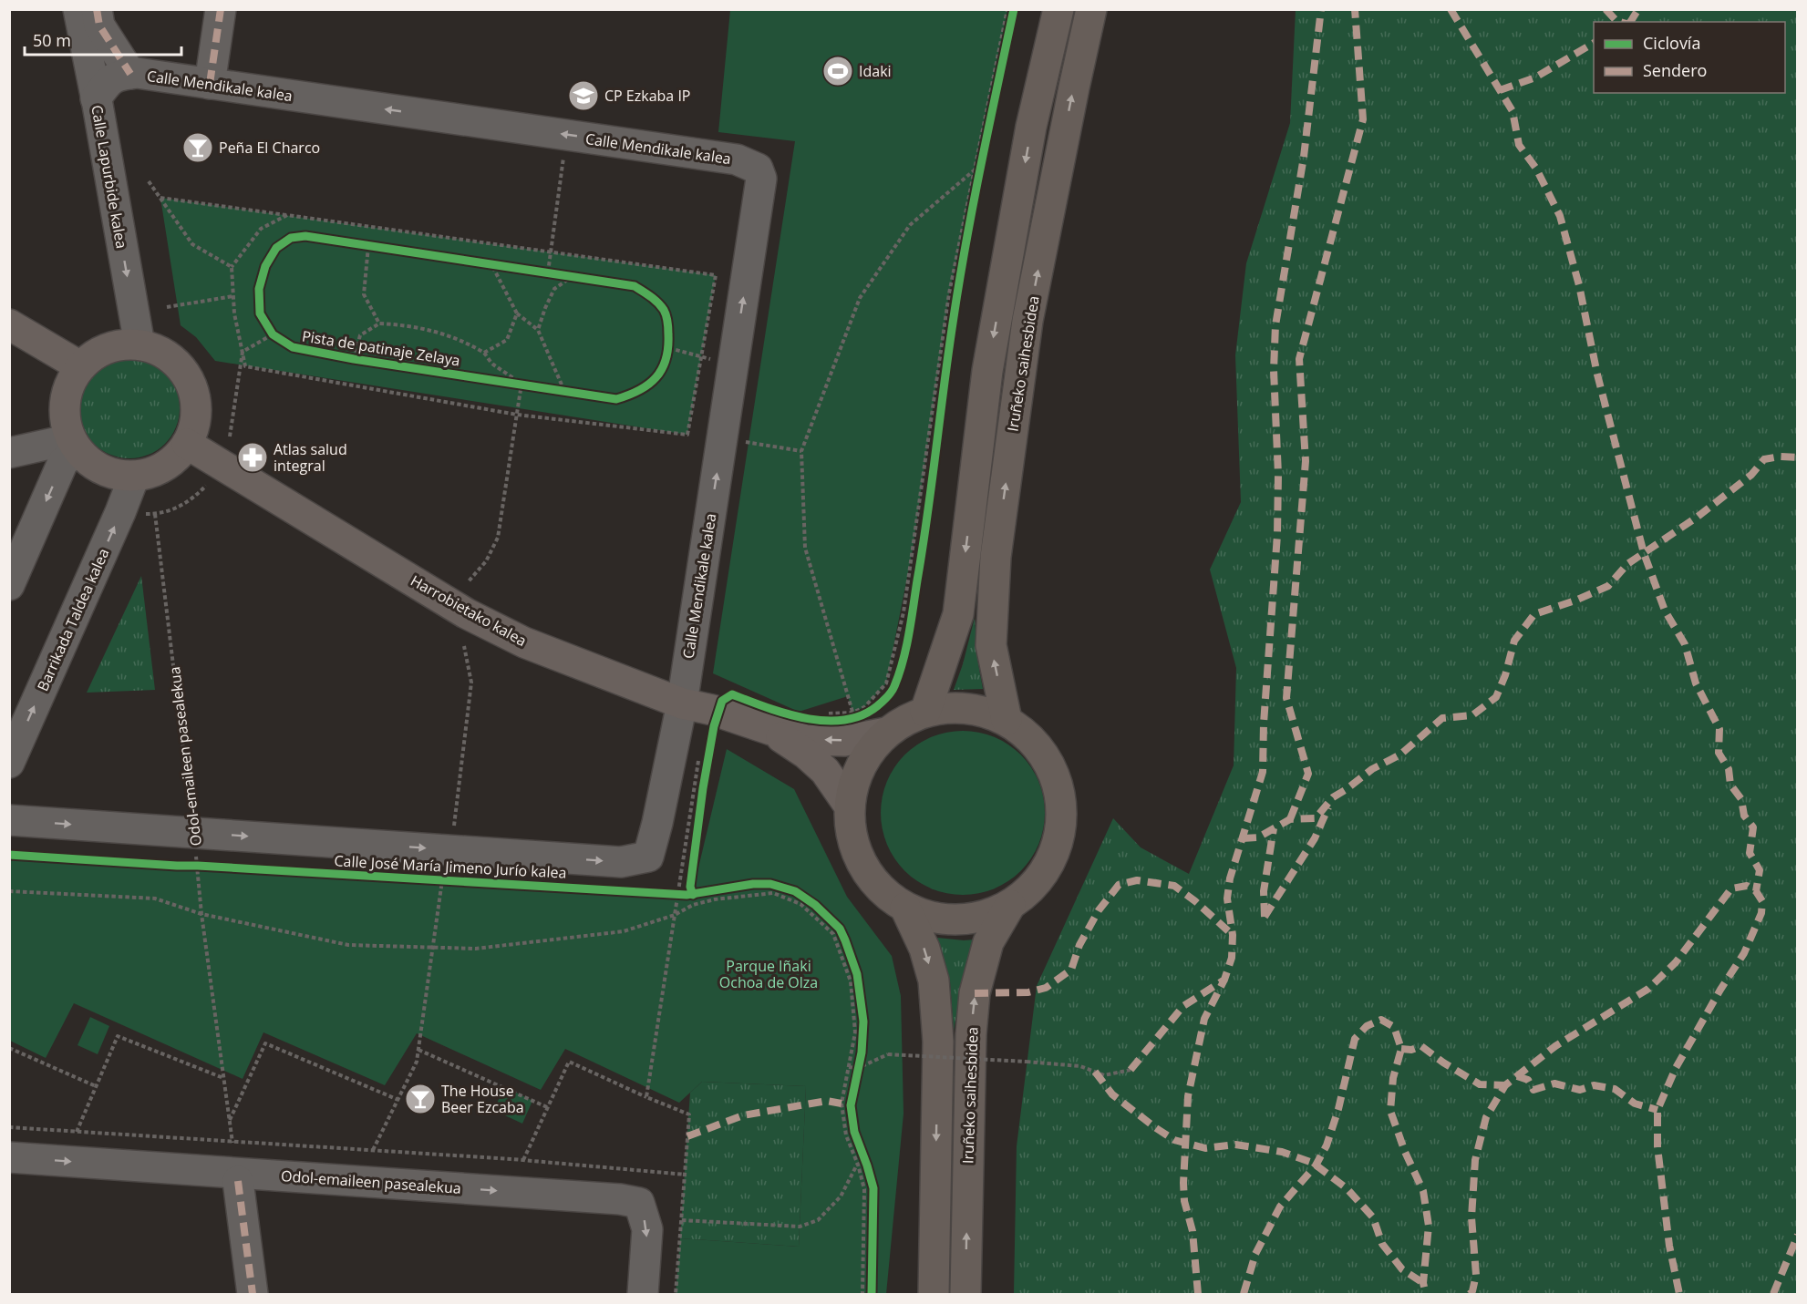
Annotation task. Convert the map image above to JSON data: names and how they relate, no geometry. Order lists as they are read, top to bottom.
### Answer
{
  "streets": {
    "highway": ["Iruñeko saihesbidea"],
    "main road": ["Harrobietako kalea"],
    "street": [
      "Calle Mendikale kalea",
      "Calle Lapurbide kalea",
      "Barrikada Taldea kalea",
      "Odol-emaileen pasealekua",
      "Calle José María Jimeno Jurío kalea"
    ],
    "cycle path": ["Pista de patinaje Zelaya"]
  },
  "crossings": [
    ["Calle Mendikale kalea", "Calle Lapurbide kalea"],
    ["Calle Mendikale kalea", "Harrobietako kalea"],
    ["Calle Mendikale kalea", "Calle José María Jimeno Jurío kalea"],
    ["Calle Lapurbide kalea", "Harrobietako kalea"],
    ["Calle Lapurbide kalea", "Barrikada Taldea kalea"],
    ["Harrobietako kalea", "Barrikada Taldea kalea"],
    ["Harrobietako kalea", "Calle José María Jimeno Jurío kalea"],
    ["Odol-emaileen pasealekua", "Calle José María Jimeno Jurío kalea"]
  ],
  "one_way": ["Calle Lapurbide kalea", "Calle José María Jimeno Jurío kalea"],
  "parks": ["Parque Iñaki Ochoa de Olza"],
  "places": {
    "sports": ["Idaki"],
    "school or university": ["CP Ezkaba IP"],
    "bar": ["Peña El Charco", "The House Beer Ezcaba"],
    "pharmacy": ["Atlas salud integral"]
  },
  "legend": ["Ciclovía", "Sendero"],
  "scale_bar": "50 m"
}
